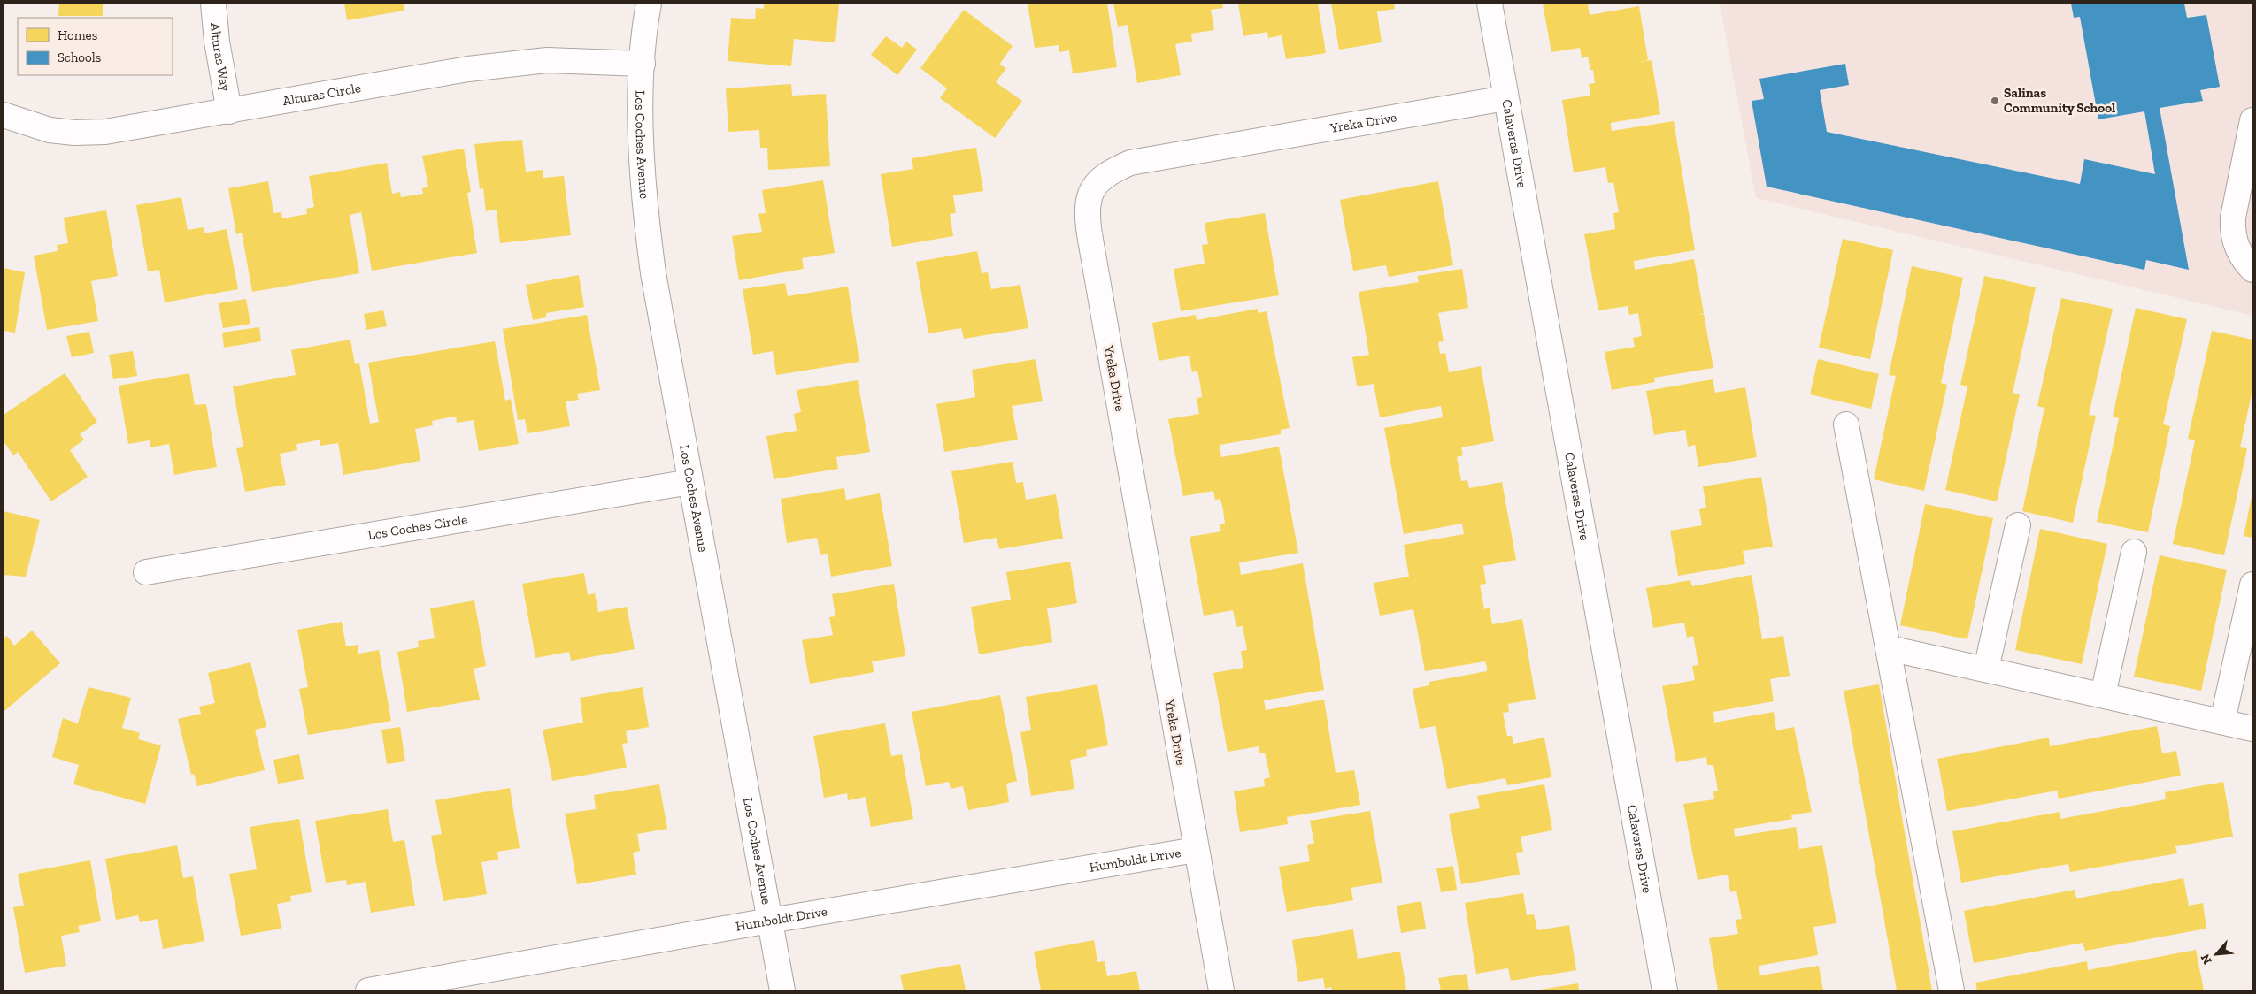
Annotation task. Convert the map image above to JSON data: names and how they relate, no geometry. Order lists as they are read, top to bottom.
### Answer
{
  "streets": {
    "street": [
      "Alturas Way",
      "Alturas Circle",
      "Yreka Drive",
      "Calaveras Drive",
      "Los Coches Avenue",
      "Los Coches Circle",
      "Humboldt Drive"
    ]
  },
  "crossings": [
    ["Alturas Way", "Alturas Circle"],
    ["Alturas Circle", "Los Coches Avenue"],
    ["Yreka Drive", "Calaveras Drive"],
    ["Yreka Drive", "Humboldt Drive"],
    ["Los Coches Avenue", "Los Coches Circle"],
    ["Los Coches Avenue", "Humboldt Drive"]
  ],
  "places": ["Salinas Community School"],
  "legend": ["Homes", "Schools"],
  "north": "bottom left"
}
